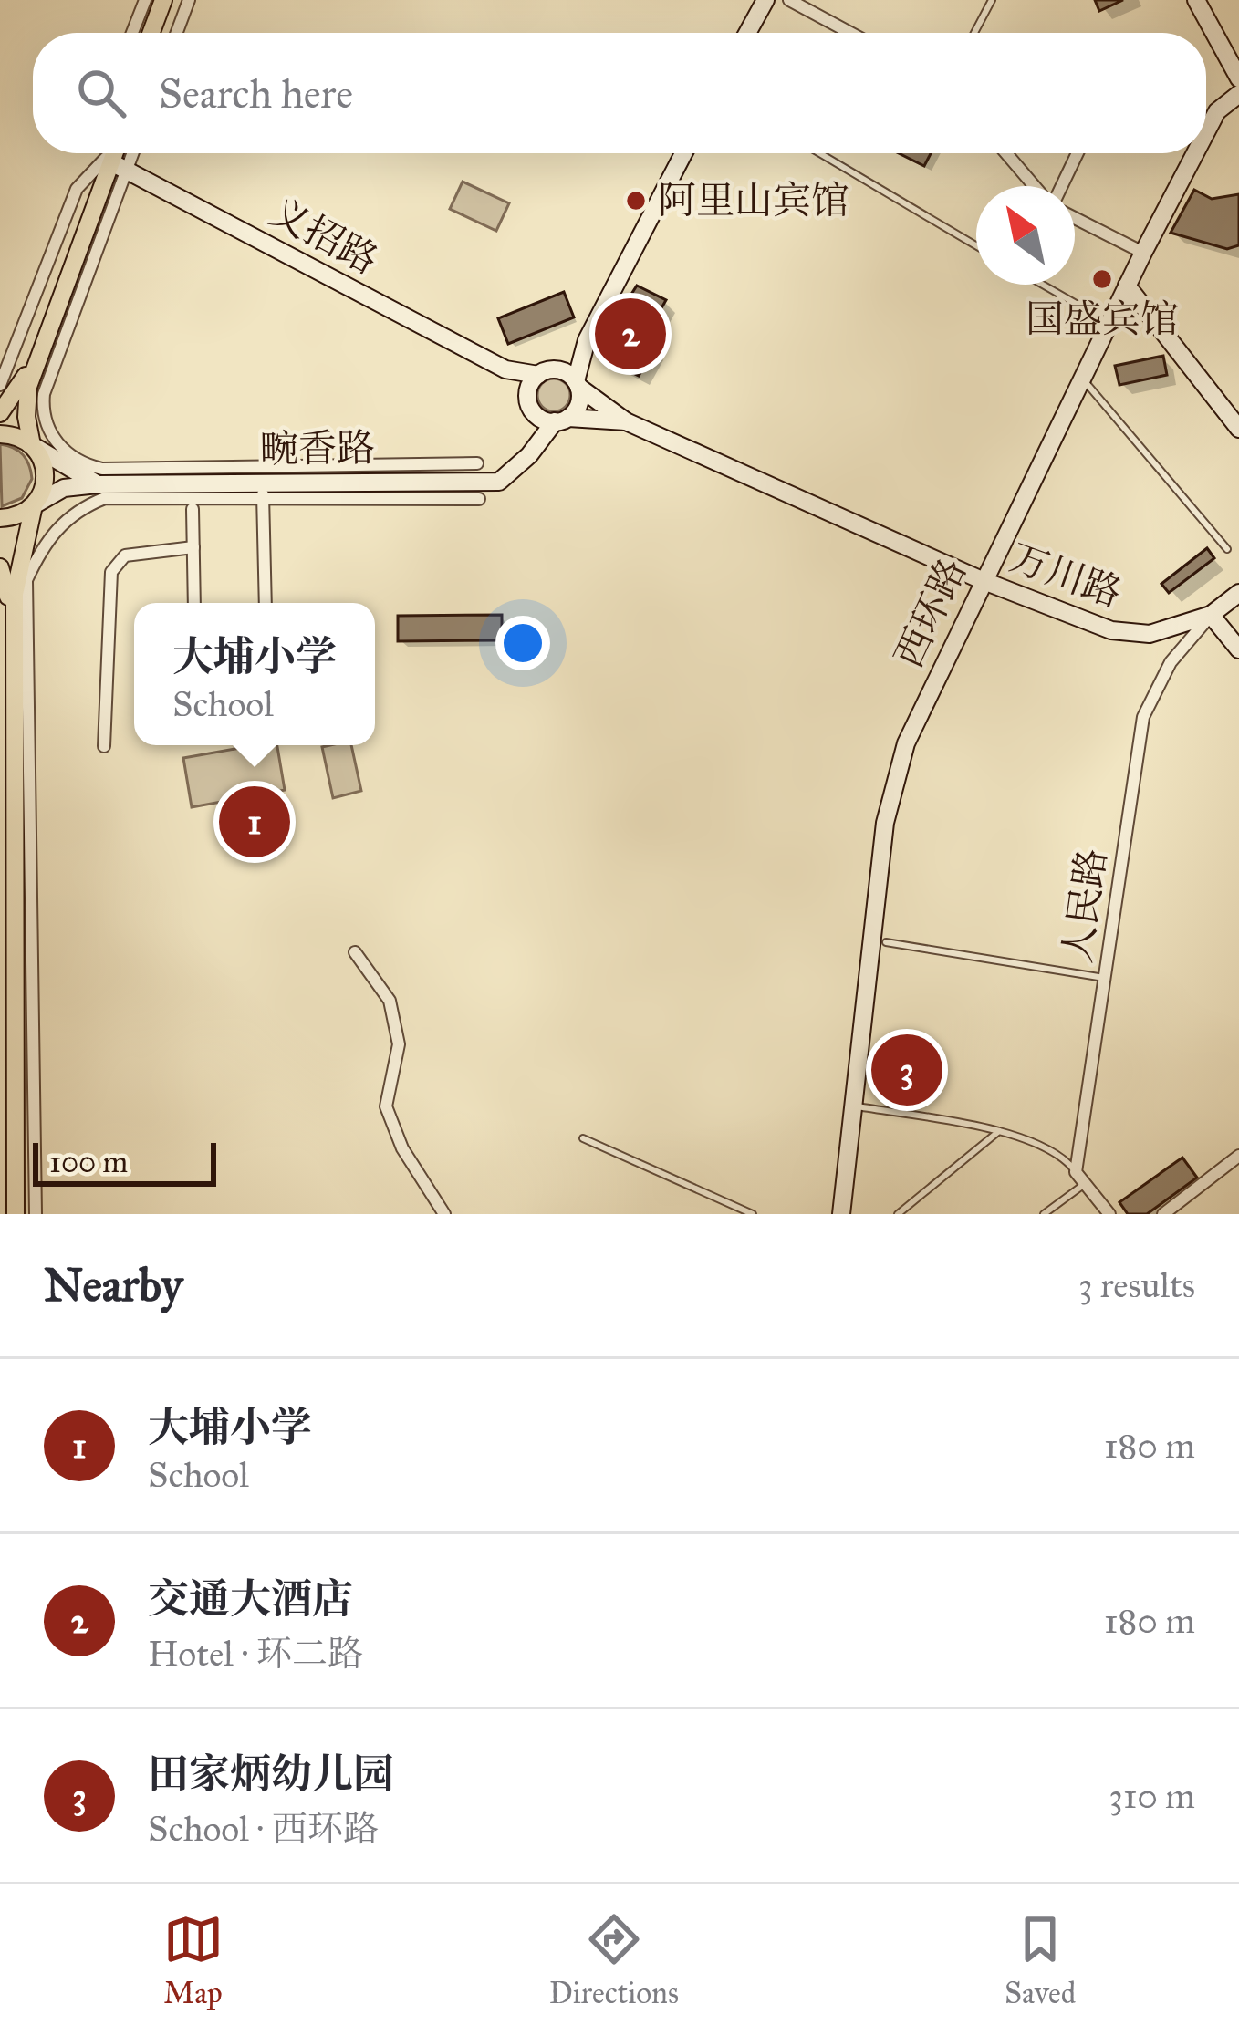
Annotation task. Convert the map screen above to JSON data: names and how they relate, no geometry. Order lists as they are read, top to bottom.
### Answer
{
  "streets": {
    "main road": [
      "义招路",
      "畹香路",
      "万川路",
      "西环路"
    ],
    "street": ["人民路"]
  },
  "crossings": [
    ["万川路", "西环路"],
    ["万川路", "人民路"]
  ],
  "places": ["阿里山宾馆", "国盛宾馆"],
  "scale_bar": "100 m",
  "north": "top left",
  "page": {
    "search": "Search here",
    "pins": ["2", "1", "3"],
    "popup": ["大埔小学", "School"],
    "scale": "100 m",
    "heading": ["Nearby", "3 results"],
    "list": [
      {
        "mark": "1",
        "name": "大埔小学",
        "note": "School",
        "value": "180 m"
      },
      {
        "mark": "2",
        "name": "交通大酒店",
        "note": "Hotel · 环二路",
        "value": "180 m"
      },
      {
        "mark": "3",
        "name": "田家炳幼儿园",
        "note": "School · 西环路",
        "value": "310 m"
      }
    ],
    "nav": ["Map", "Directions", "Saved"]
  }
}
